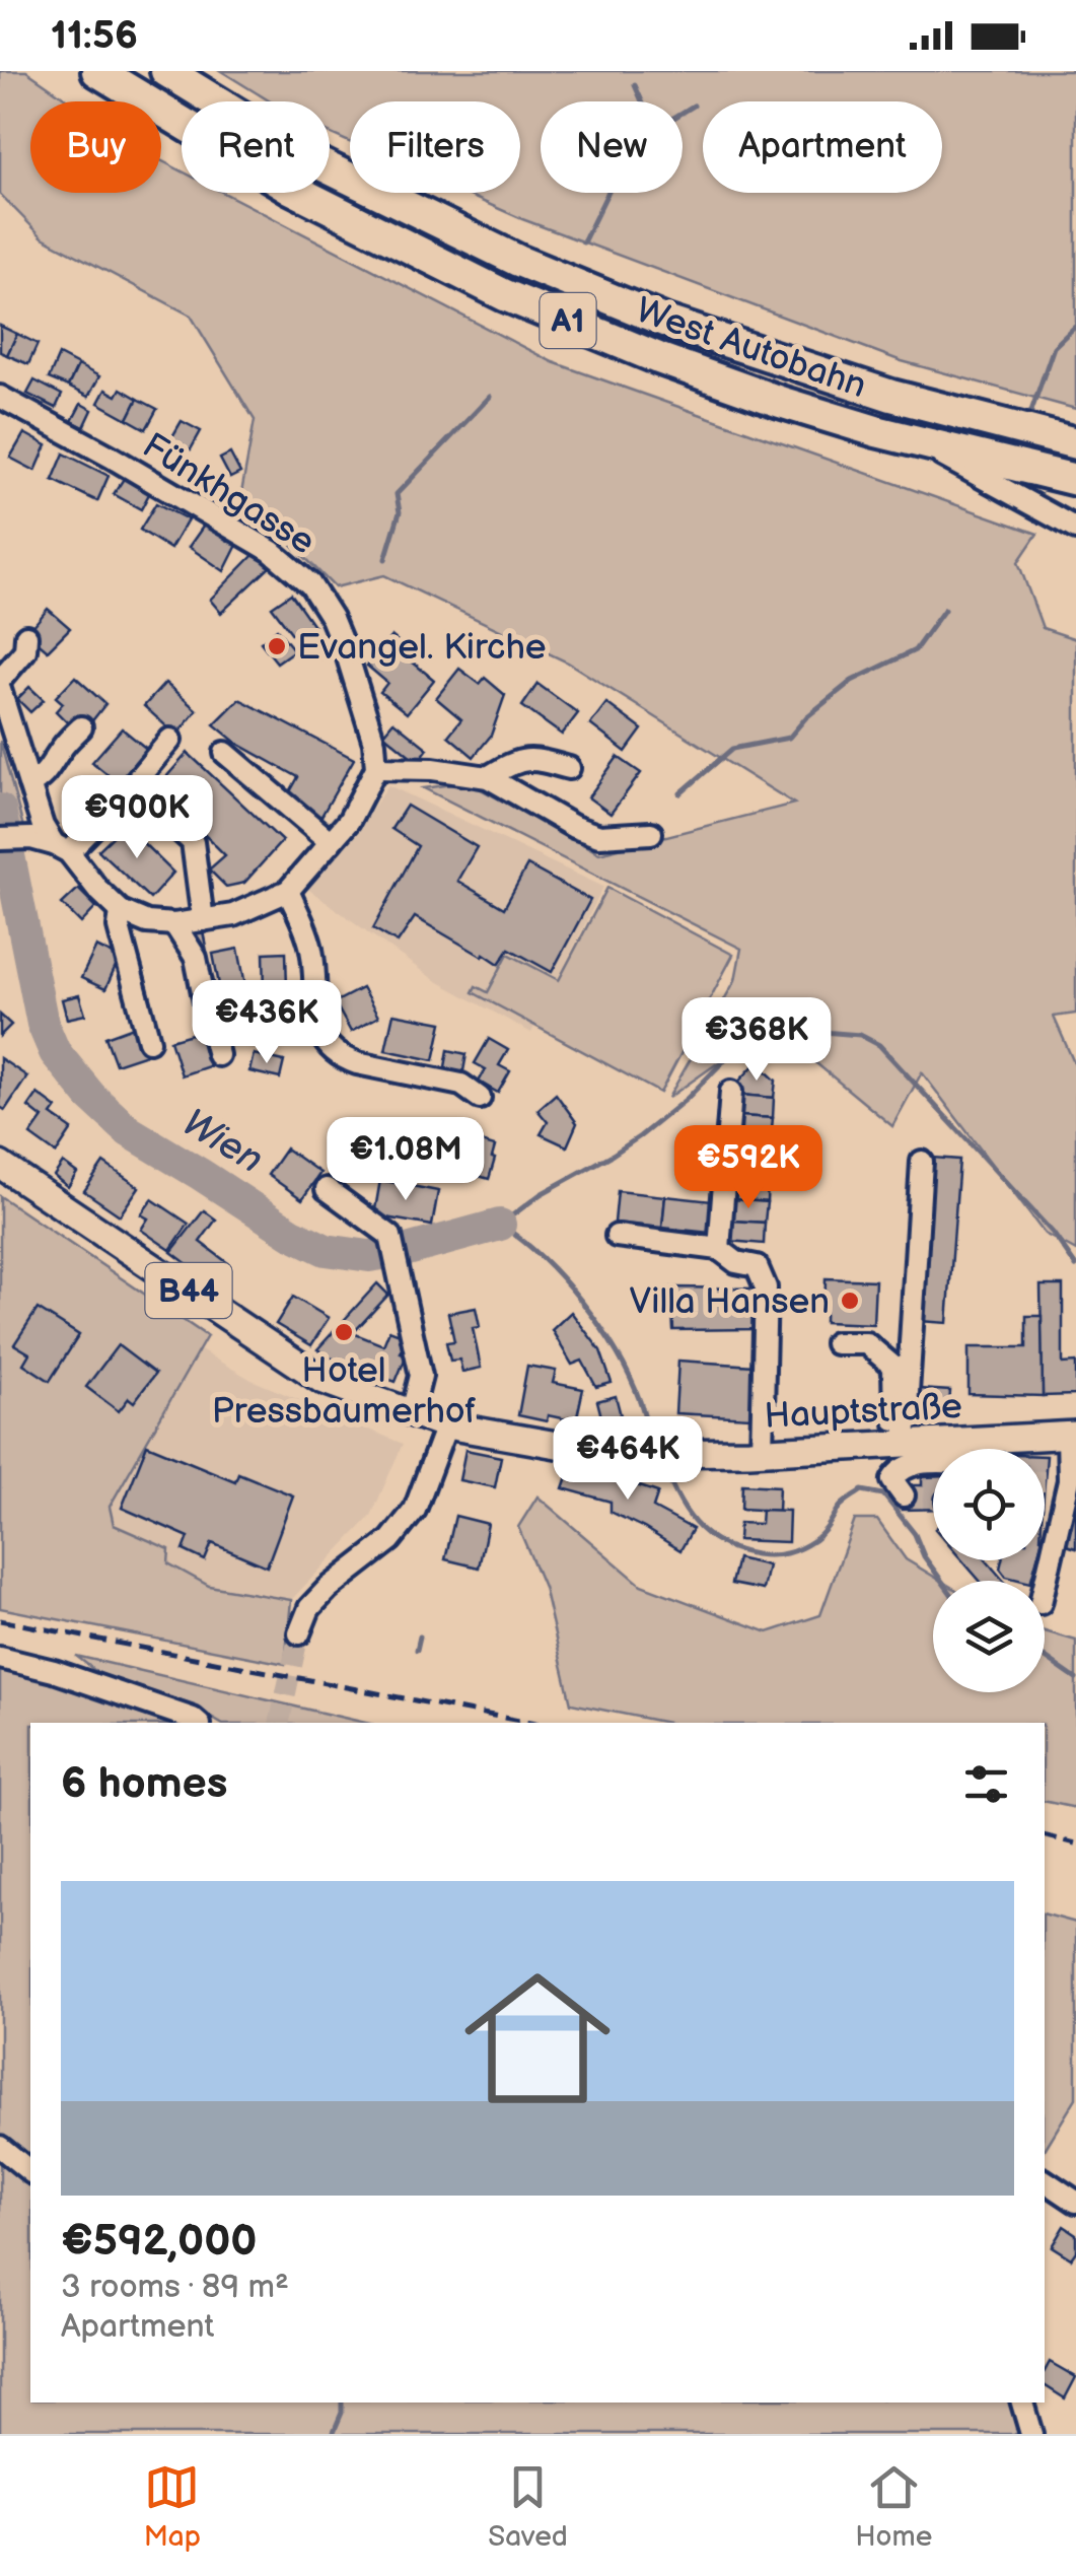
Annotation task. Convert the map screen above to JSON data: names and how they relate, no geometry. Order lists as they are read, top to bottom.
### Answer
{
  "streets": {
    "highway": ["A1", "West Autobahn"],
    "main road": ["B44", "Hauptstraße"],
    "street": ["Fünkhgasse"]
  },
  "water": ["Wien"],
  "places": ["Evangel. Kirche", "Villa Hansen", "Hotel Pressbaumerhof"],
  "page": {
    "status": "11:56",
    "chip": [
      "Buy",
      "Rent",
      "Filters",
      "New",
      "Apartment"
    ],
    "price": [
      "€900K",
      "€436K",
      "€368K",
      "€1.08M",
      "€592K",
      "€464K"
    ],
    "heading": "6 homes",
    "list": [
      {
        "name": "€592,000",
        "note": "3 rooms · 89 m² · Apartment"
      }
    ],
    "tabs": ["Map", "Saved", "Home"]
  }
}
